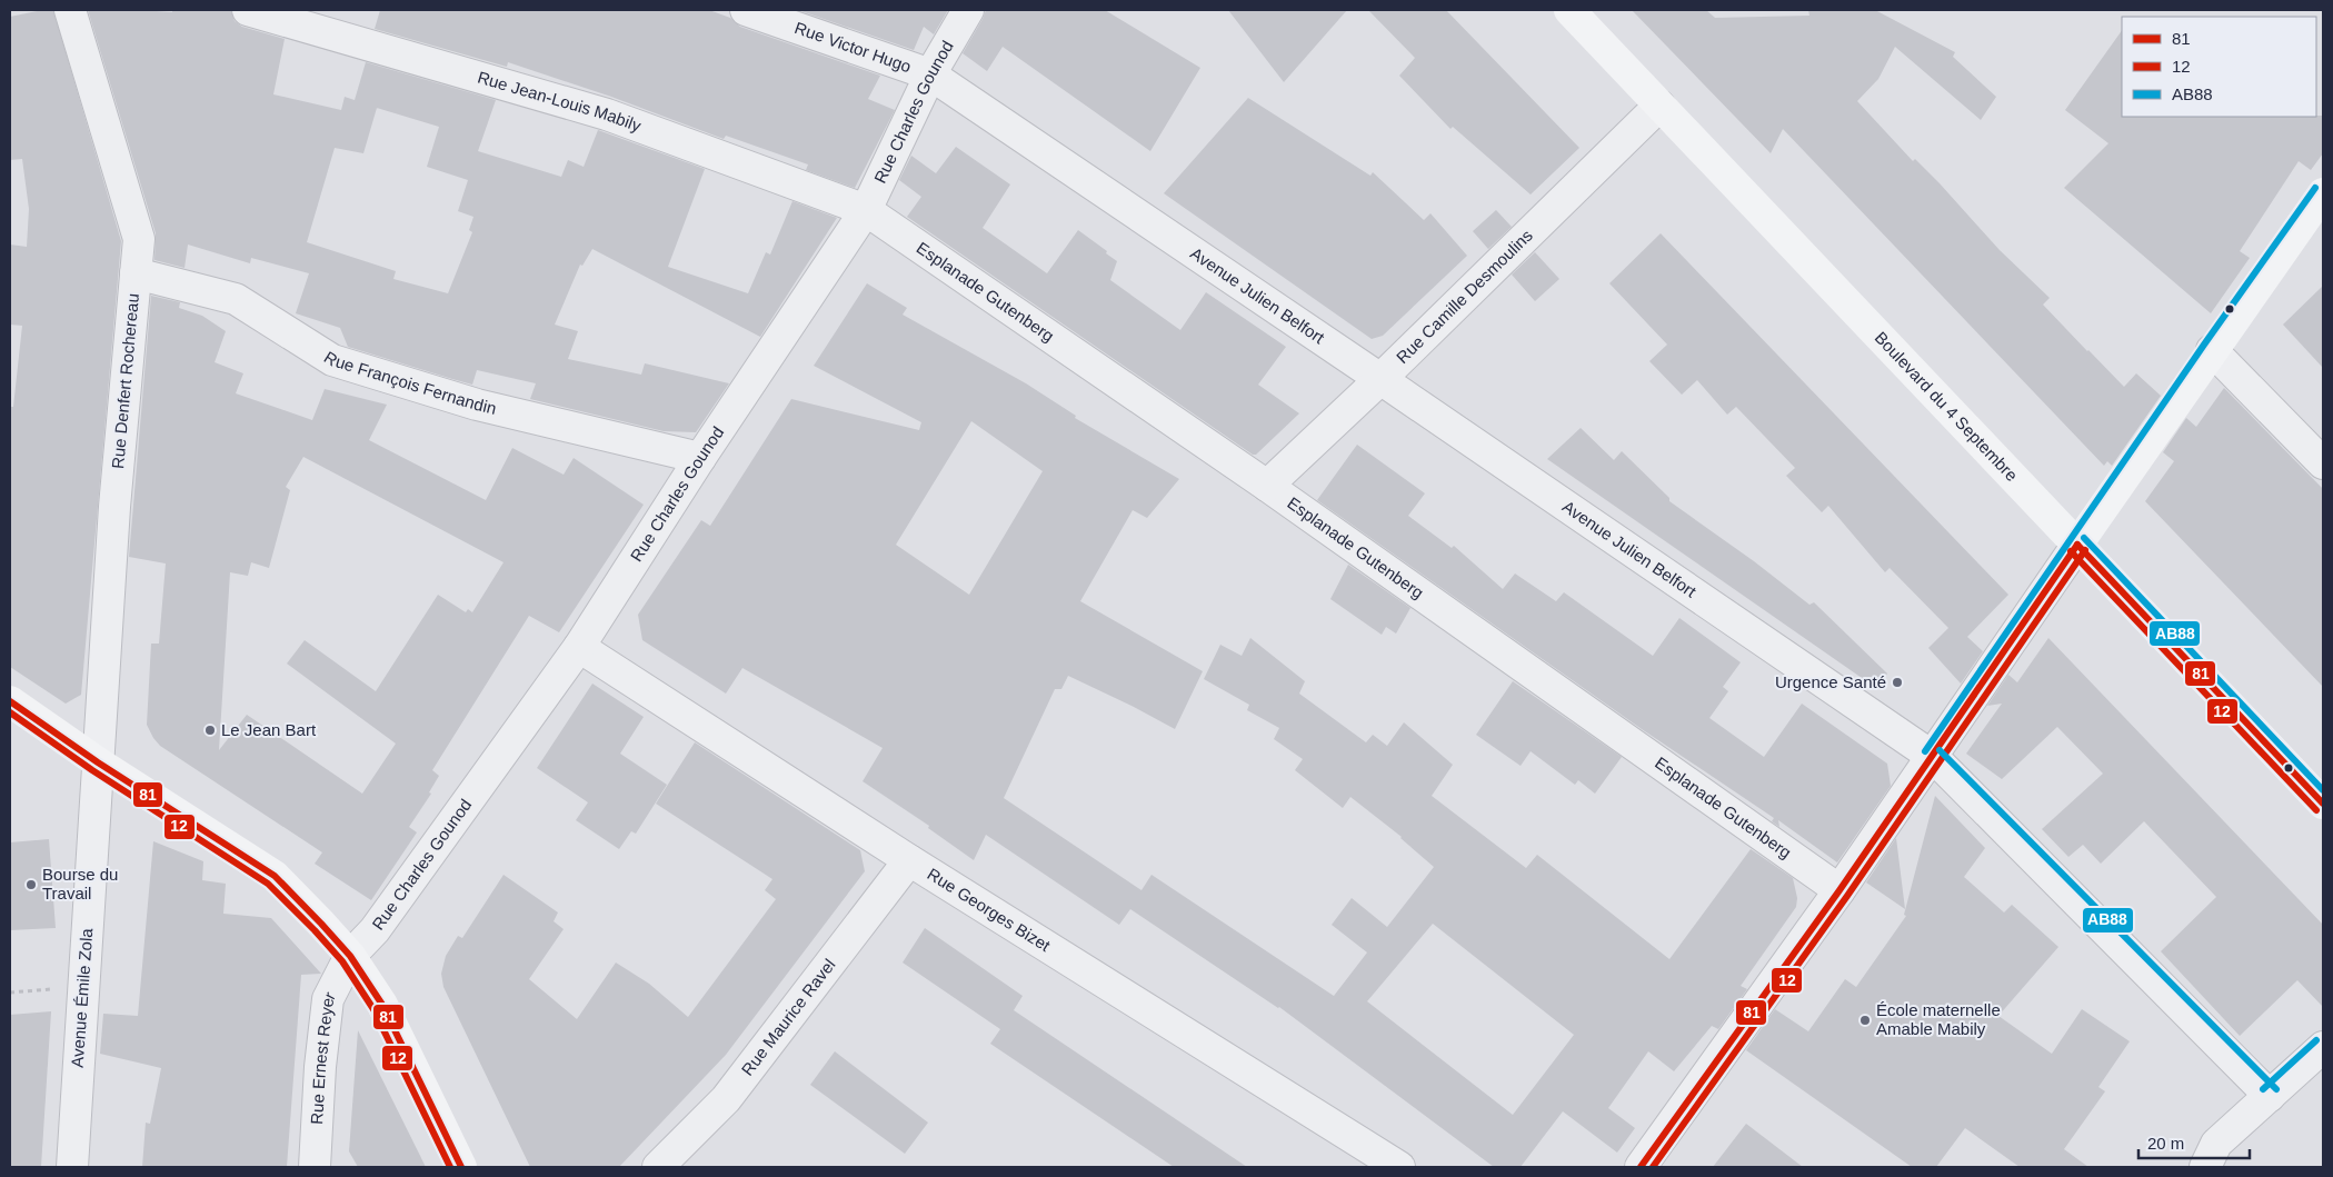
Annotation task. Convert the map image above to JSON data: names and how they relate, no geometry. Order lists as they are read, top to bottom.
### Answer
{
  "streets": {
    "street": [
      "Rue Victor Hugo",
      "Rue Jean-Louis Mabily",
      "Rue Charles Gounod",
      "Esplanade Gutenberg",
      "Avenue Julien Belfort",
      "Rue Camille Desmoulins",
      "Rue Denfert Rochereau",
      "Rue François Fernandin",
      "Boulevard du 4 Septembre",
      "Rue Georges Bizet",
      "Avenue Émile Zola",
      "Rue Maurice Ravel",
      "Rue Ernest Reyer"
    ]
  },
  "crossings": [
    ["Rue Victor Hugo", "Rue Charles Gounod"],
    ["Rue Victor Hugo", "Avenue Julien Belfort"],
    ["Rue Jean-Louis Mabily", "Rue Charles Gounod"],
    ["Rue Jean-Louis Mabily", "Esplanade Gutenberg"],
    ["Rue Charles Gounod", "Esplanade Gutenberg"],
    ["Rue Charles Gounod", "Avenue Julien Belfort"],
    ["Rue Charles Gounod", "Rue François Fernandin"],
    ["Rue Charles Gounod", "Rue Georges Bizet"],
    ["Rue Charles Gounod", "Rue Ernest Reyer"],
    ["Esplanade Gutenberg", "Rue Camille Desmoulins"],
    ["Avenue Julien Belfort", "Rue Camille Desmoulins"],
    ["Rue Camille Desmoulins", "Boulevard du 4 Septembre"],
    ["Rue Denfert Rochereau", "Rue François Fernandin"],
    ["Rue Denfert Rochereau", "Avenue Émile Zola"],
    ["Rue Georges Bizet", "Rue Maurice Ravel"]
  ],
  "places": [
    "Urgence Santé",
    "Le Jean Bart",
    "Bourse du Travail",
    "École maternelle Amable Mabily"
  ],
  "lines": ["transit line AB88", "transit line 81", "transit line 12"],
  "legend": ["81", "12", "AB88"],
  "scale_bar": "20 m"
}
